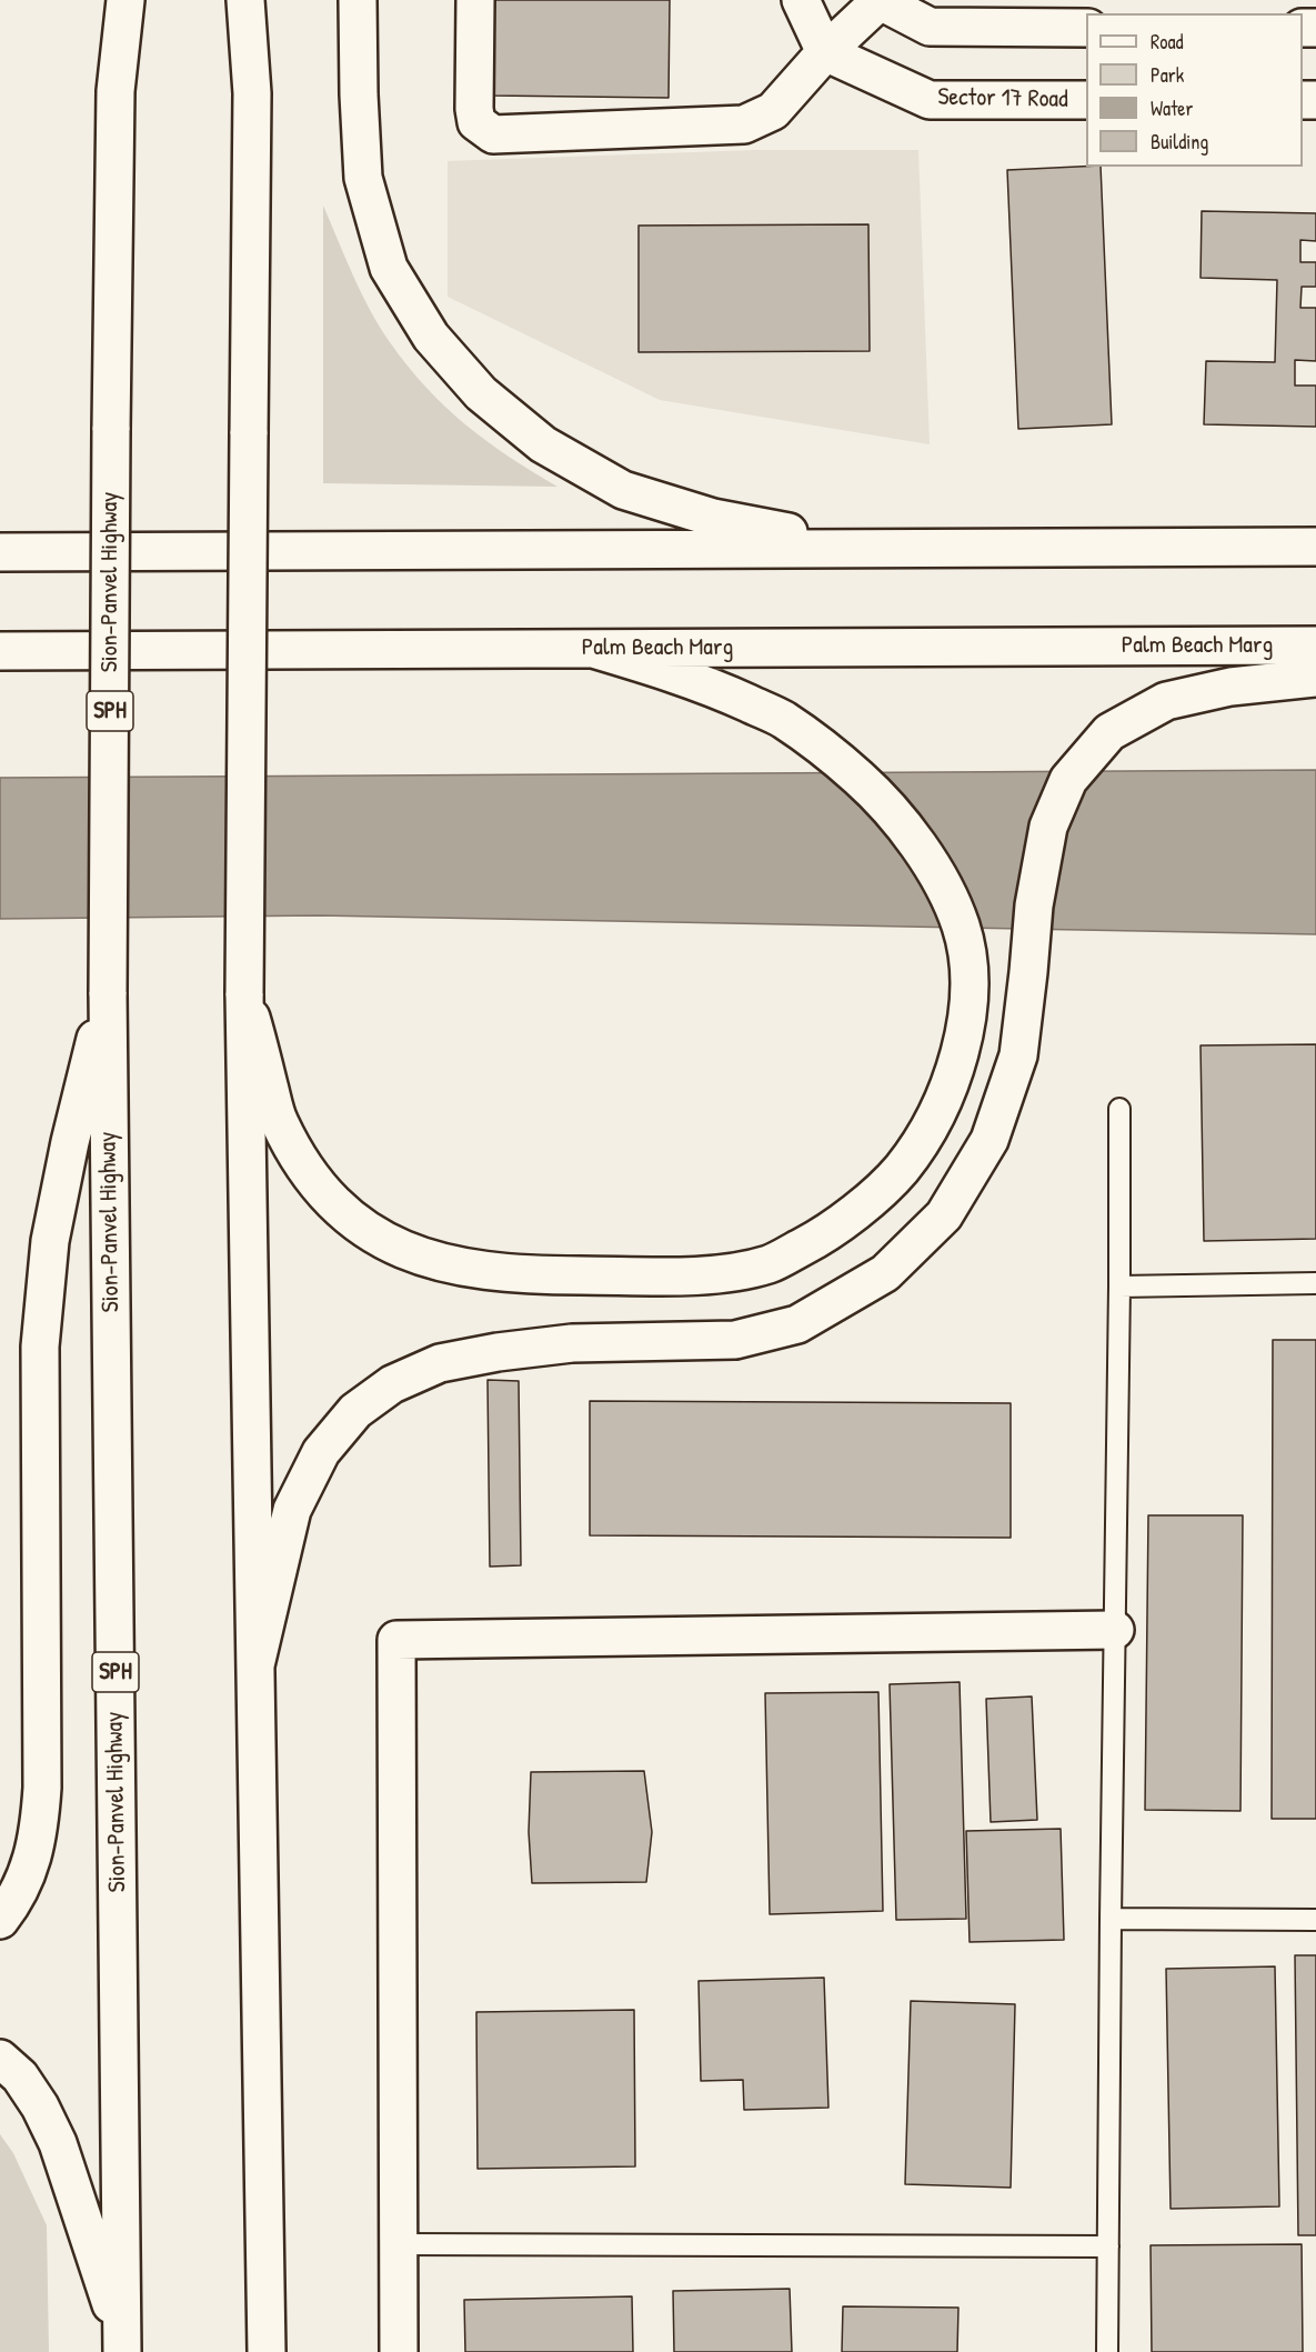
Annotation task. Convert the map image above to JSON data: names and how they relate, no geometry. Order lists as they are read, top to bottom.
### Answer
{
  "streets": {
    "main road": [
      "Sector 17 Road",
      "Sion-Panvel Highway",
      "Palm Beach Marg",
      "SPH"
    ]
  },
  "crossings": [
    ["Sion-Panvel Highway", "SPH"]
  ],
  "legend": [
    "Road",
    "Park",
    "Water",
    "Building"
  ]
}
